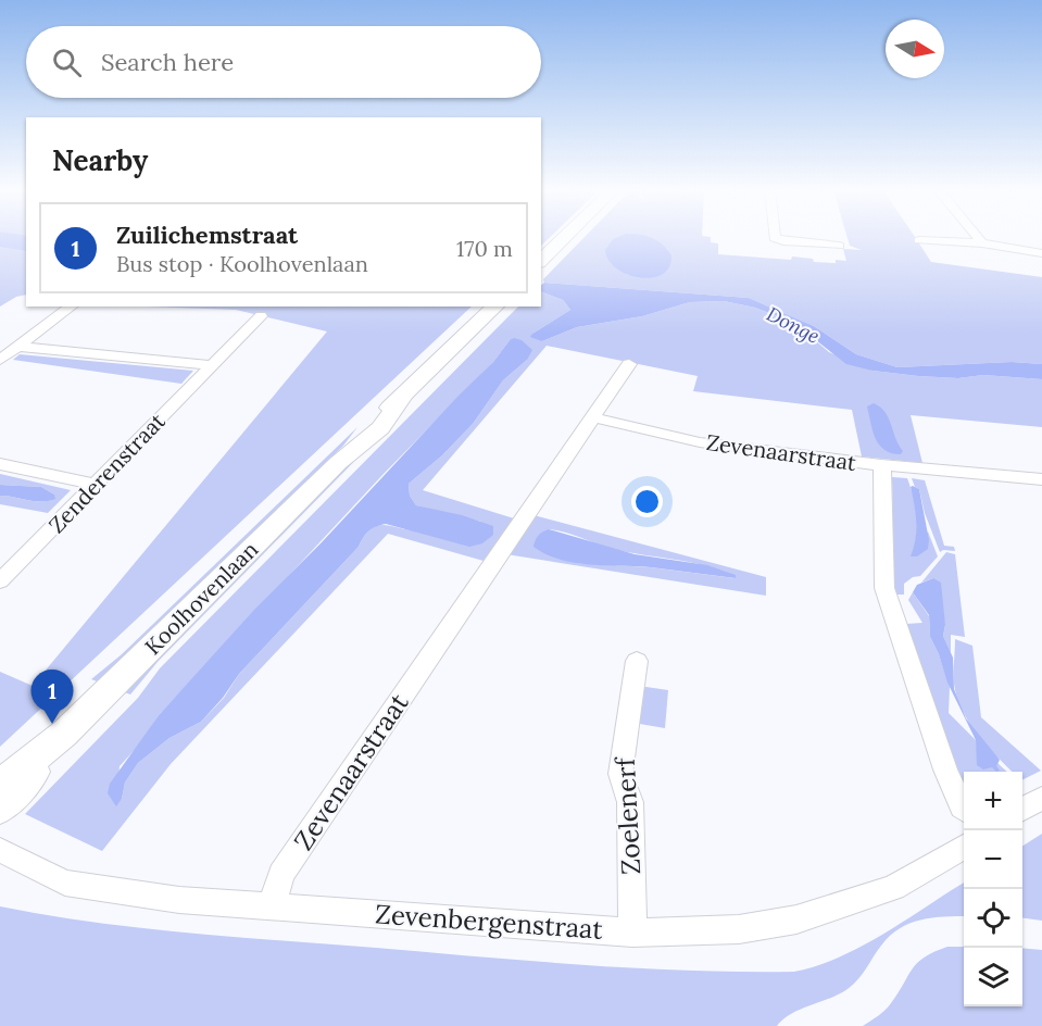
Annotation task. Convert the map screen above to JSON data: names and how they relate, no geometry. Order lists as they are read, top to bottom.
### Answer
{
  "streets": {
    "street": [
      "Zevenaarstraat",
      "Zenderenstraat",
      "Koolhovenlaan",
      "Zoelenerf",
      "Zevenbergenstraat"
    ]
  },
  "crossings": [
    ["Zevenaarstraat", "Zevenbergenstraat"],
    ["Zoelenerf", "Zevenbergenstraat"]
  ],
  "water": ["Donge"],
  "north": "right",
  "page": {
    "search": "Search here",
    "heading": "Nearby",
    "list": [
      {
        "mark": "1",
        "name": "Zuilichemstraat",
        "note": "Bus stop · Koolhovenlaan",
        "value": "170 m"
      }
    ],
    "pins": "1",
    "map_buttons": ["+", "−"]
  }
}
